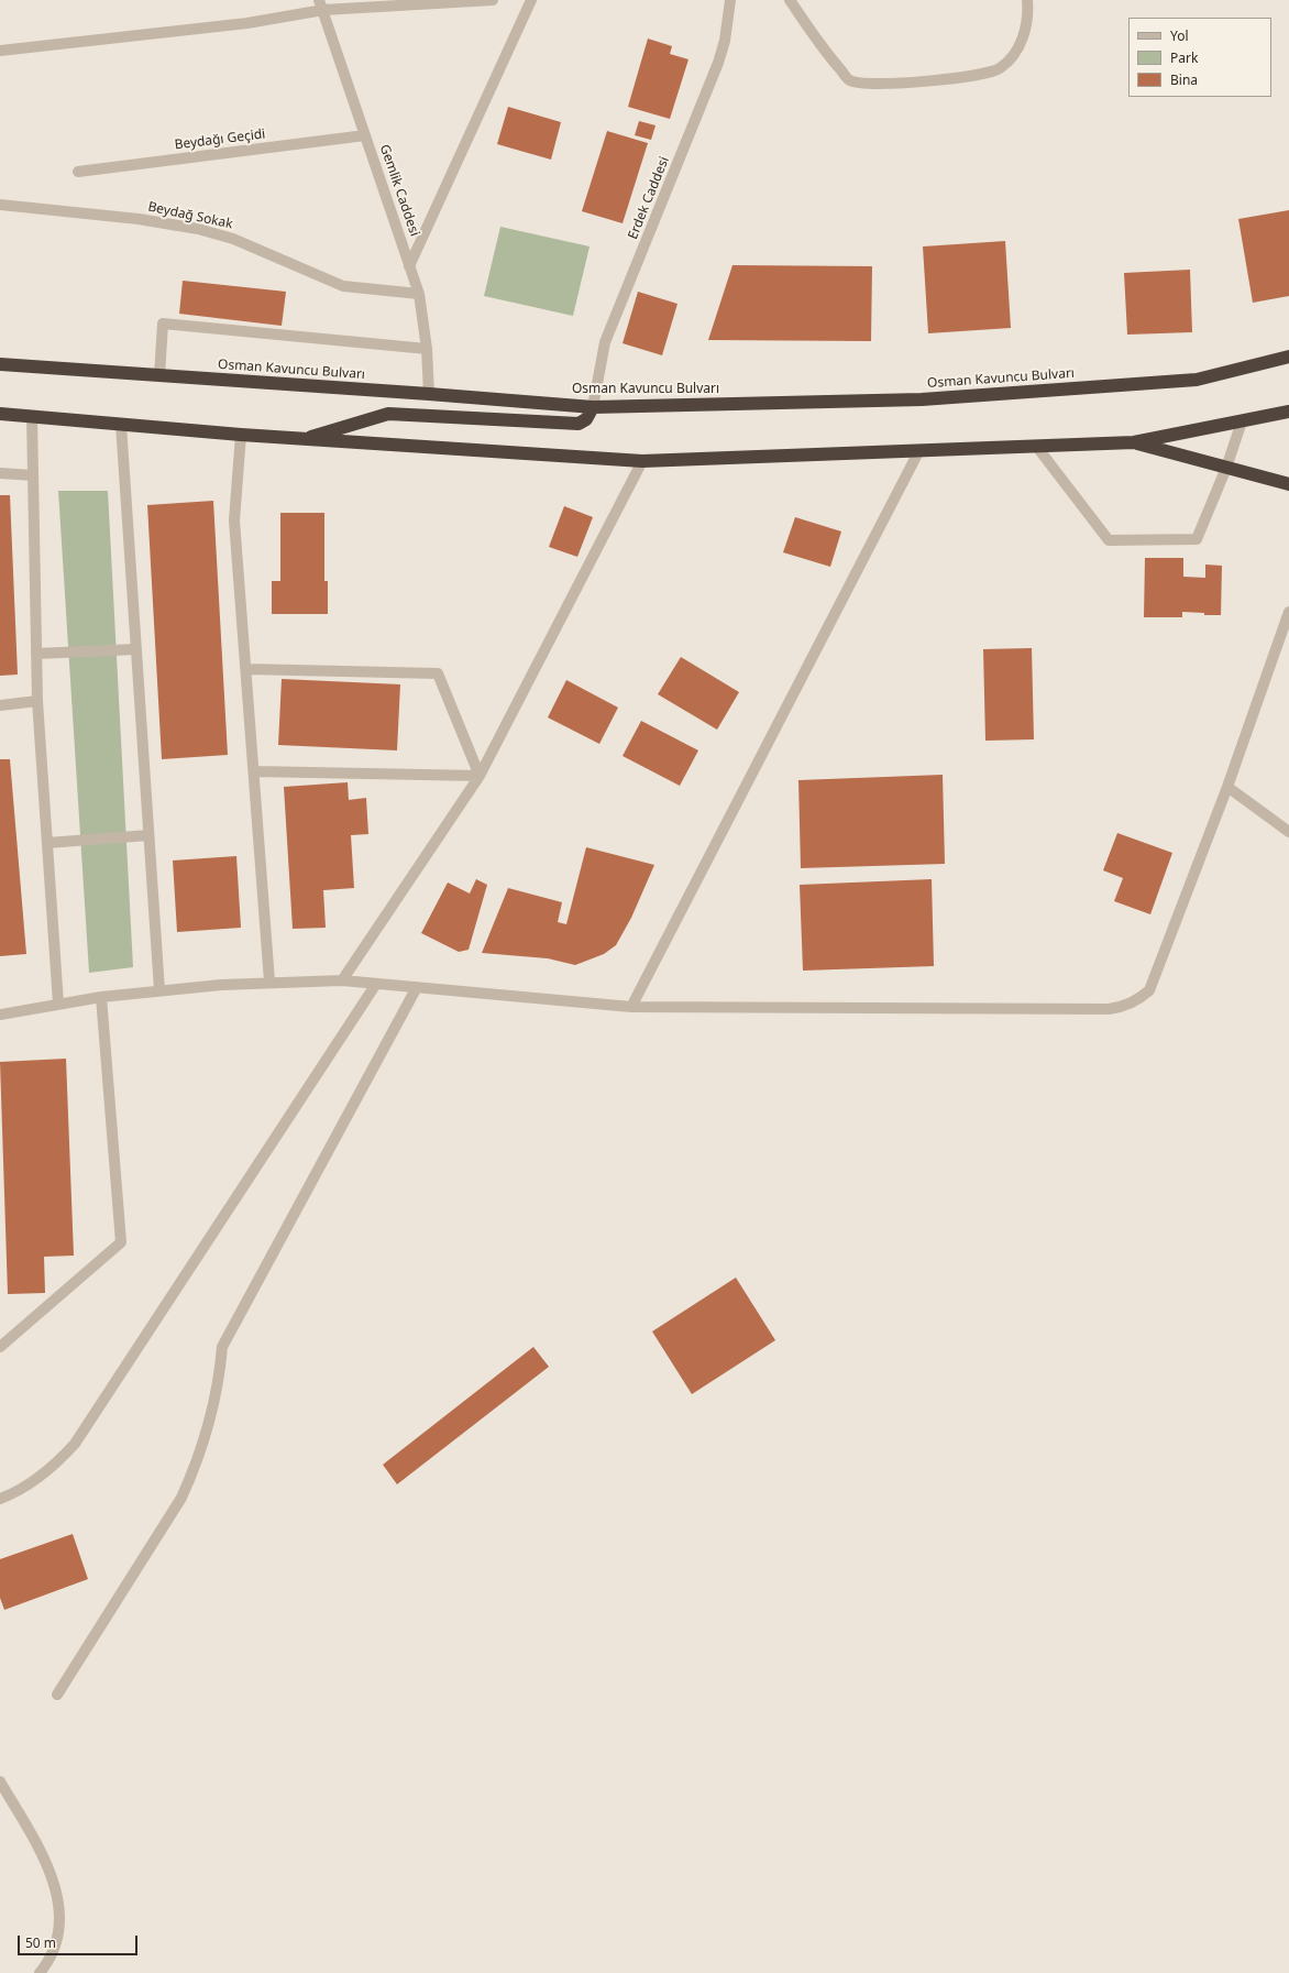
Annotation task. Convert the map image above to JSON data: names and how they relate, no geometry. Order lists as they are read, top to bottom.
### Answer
{
  "streets": {
    "highway": ["Osman Kavuncu Bulvarı"],
    "street": [
      "Beydağı Geçidi",
      "Gemlik Caddesi",
      "Erdek Caddesi",
      "Beydağ Sokak"
    ]
  },
  "crossings": [
    ["Beydağı Geçidi", "Gemlik Caddesi"],
    ["Gemlik Caddesi", "Beydağ Sokak"],
    ["Gemlik Caddesi", "Osman Kavuncu Bulvarı"],
    ["Erdek Caddesi", "Osman Kavuncu Bulvarı"]
  ],
  "legend": ["Yol", "Park", "Bina"],
  "scale_bar": "50 m"
}
